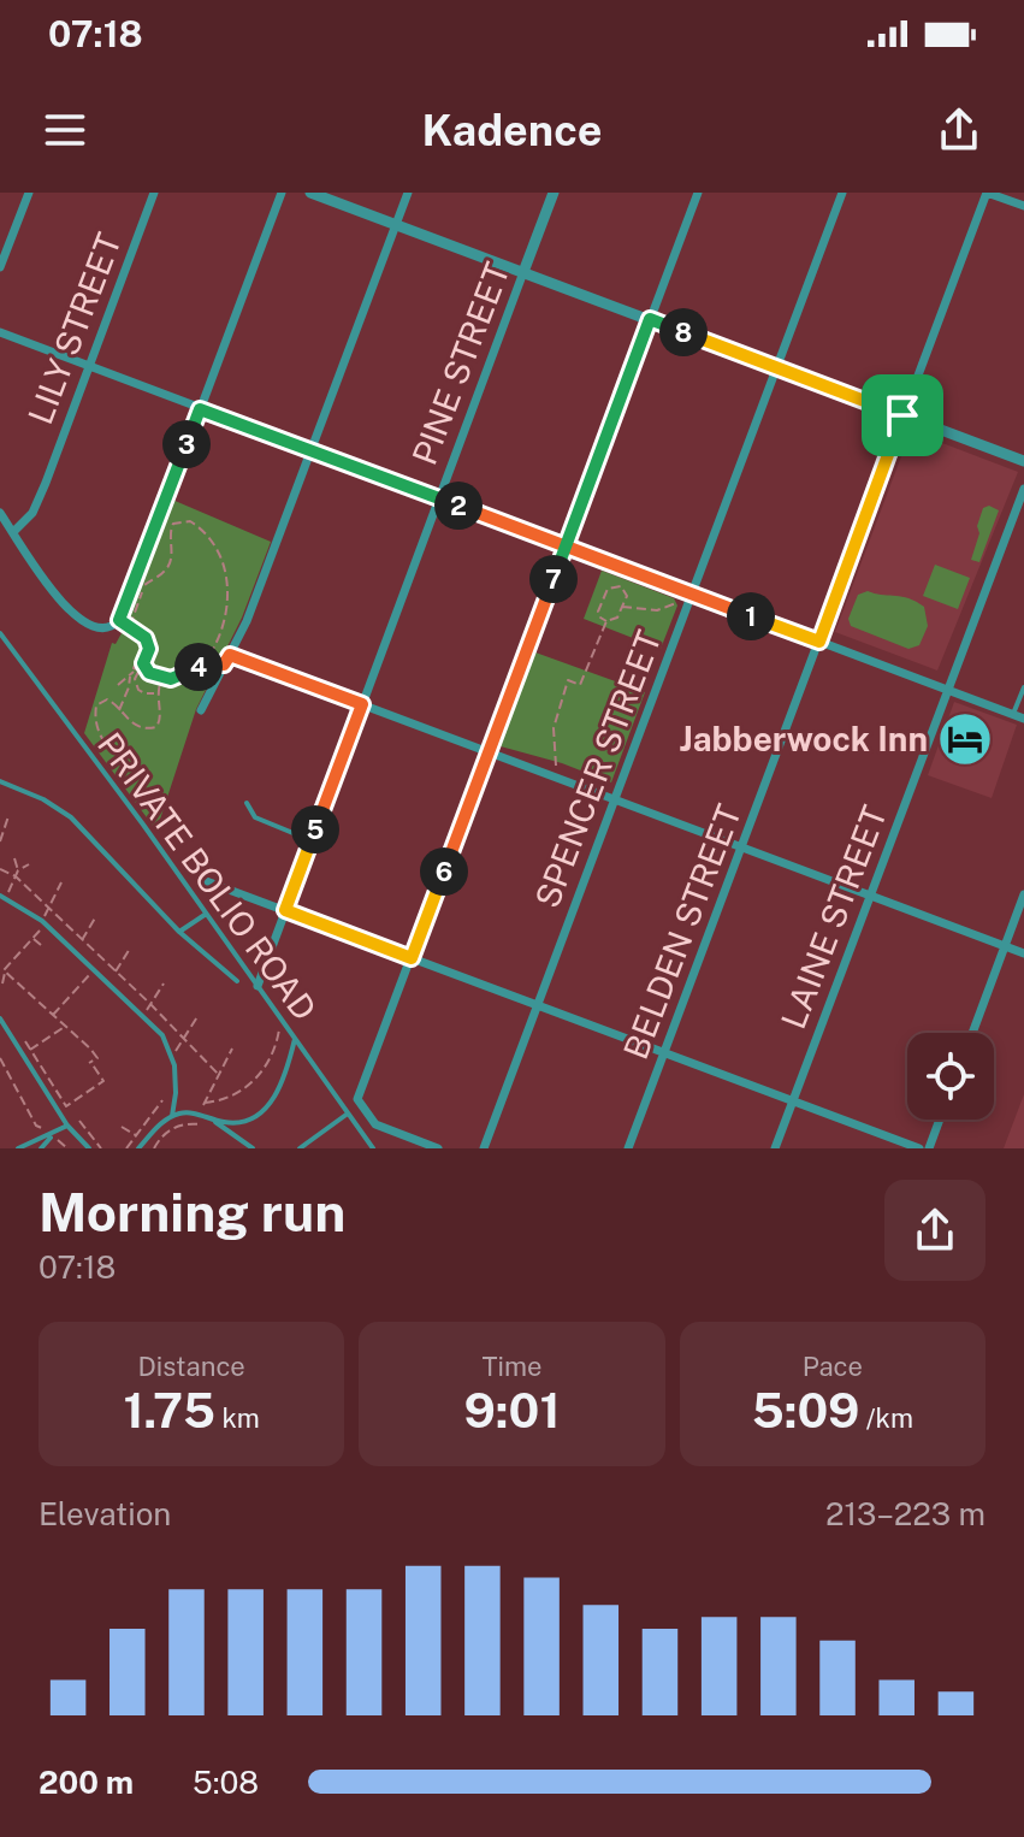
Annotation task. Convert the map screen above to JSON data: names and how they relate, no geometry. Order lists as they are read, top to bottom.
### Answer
{
  "streets": {
    "street": [
      "LILY STREET",
      "PINE STREET",
      "SPENCER STREET",
      "LAINE STREET",
      "BELDEN STREET"
    ],
    "lane": ["PRIVATE BOLIO ROAD"]
  },
  "crossings": [
    ["PINE STREET", "PRIVATE BOLIO ROAD"]
  ],
  "places": {
    "hotel": ["Jabberwock Inn"]
  },
  "page": {
    "status": "07:18",
    "header": "Kadence",
    "pins": [
      "8",
      "3",
      "2",
      "7",
      "1",
      "4",
      "5",
      "6"
    ],
    "heading": ["Morning run", "07:18"],
    "stats": [
      ["Distance", "1.75 km"],
      ["Time", "9:01"],
      ["Pace", "5:09 /km"]
    ],
    "chart": ["Elevation", "213–223 m"],
    "list": [
      {
        "name": "200 m",
        "note": "5:08"
      }
    ]
  }
}
